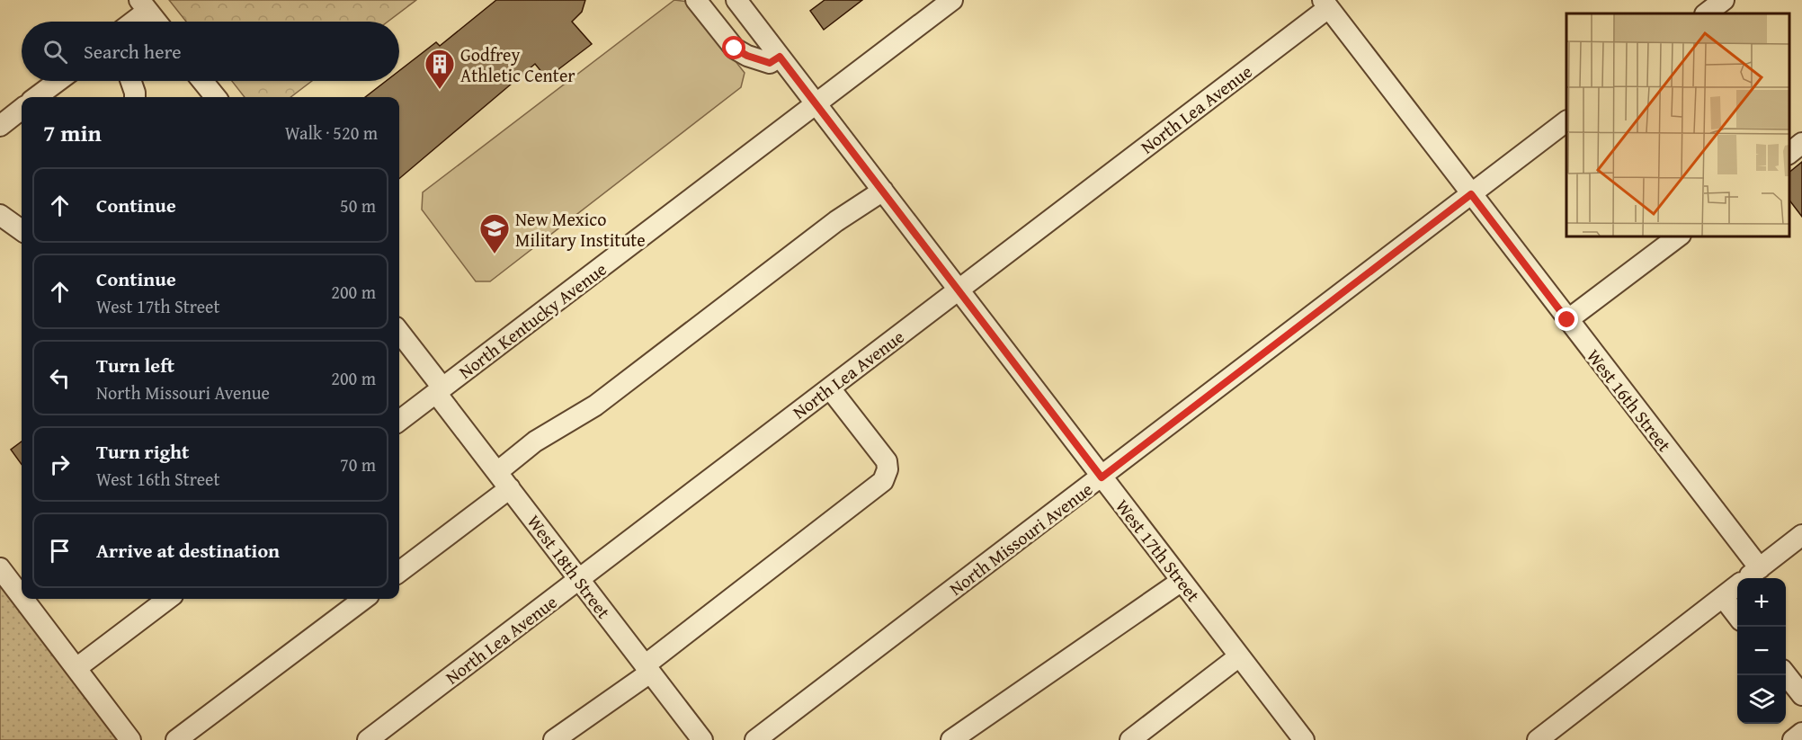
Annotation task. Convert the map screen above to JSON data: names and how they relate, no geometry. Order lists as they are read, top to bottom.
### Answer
{
  "streets": {
    "street": [
      "North Lea Avenue",
      "North Kentucky Avenue",
      "West 16th Street",
      "North Missouri Avenue",
      "West 17th Street",
      "West 18th Street"
    ]
  },
  "crossings": [
    ["North Lea Avenue", "West 16th Street"],
    ["North Lea Avenue", "West 17th Street"],
    ["North Lea Avenue", "West 18th Street"],
    ["North Kentucky Avenue", "West 17th Street"],
    ["North Kentucky Avenue", "West 18th Street"],
    ["West 16th Street", "North Missouri Avenue"],
    ["North Missouri Avenue", "West 17th Street"]
  ],
  "places": {
    "building": ["Godfrey Athletic Center"],
    "school or university": ["New Mexico Military Institute"]
  },
  "page": {
    "search": "Search here",
    "heading": ["7 min", "Walk · 520 m"],
    "list": [
      ["Continue", "50 m"],
      ["Continue", "West 17th Street", "200 m"],
      ["Turn left", "North Missouri Avenue", "200 m"],
      ["Turn right", "West 16th Street", "70 m"],
      "Arrive at destination"
    ],
    "map_buttons": ["+", "−"]
  }
}
